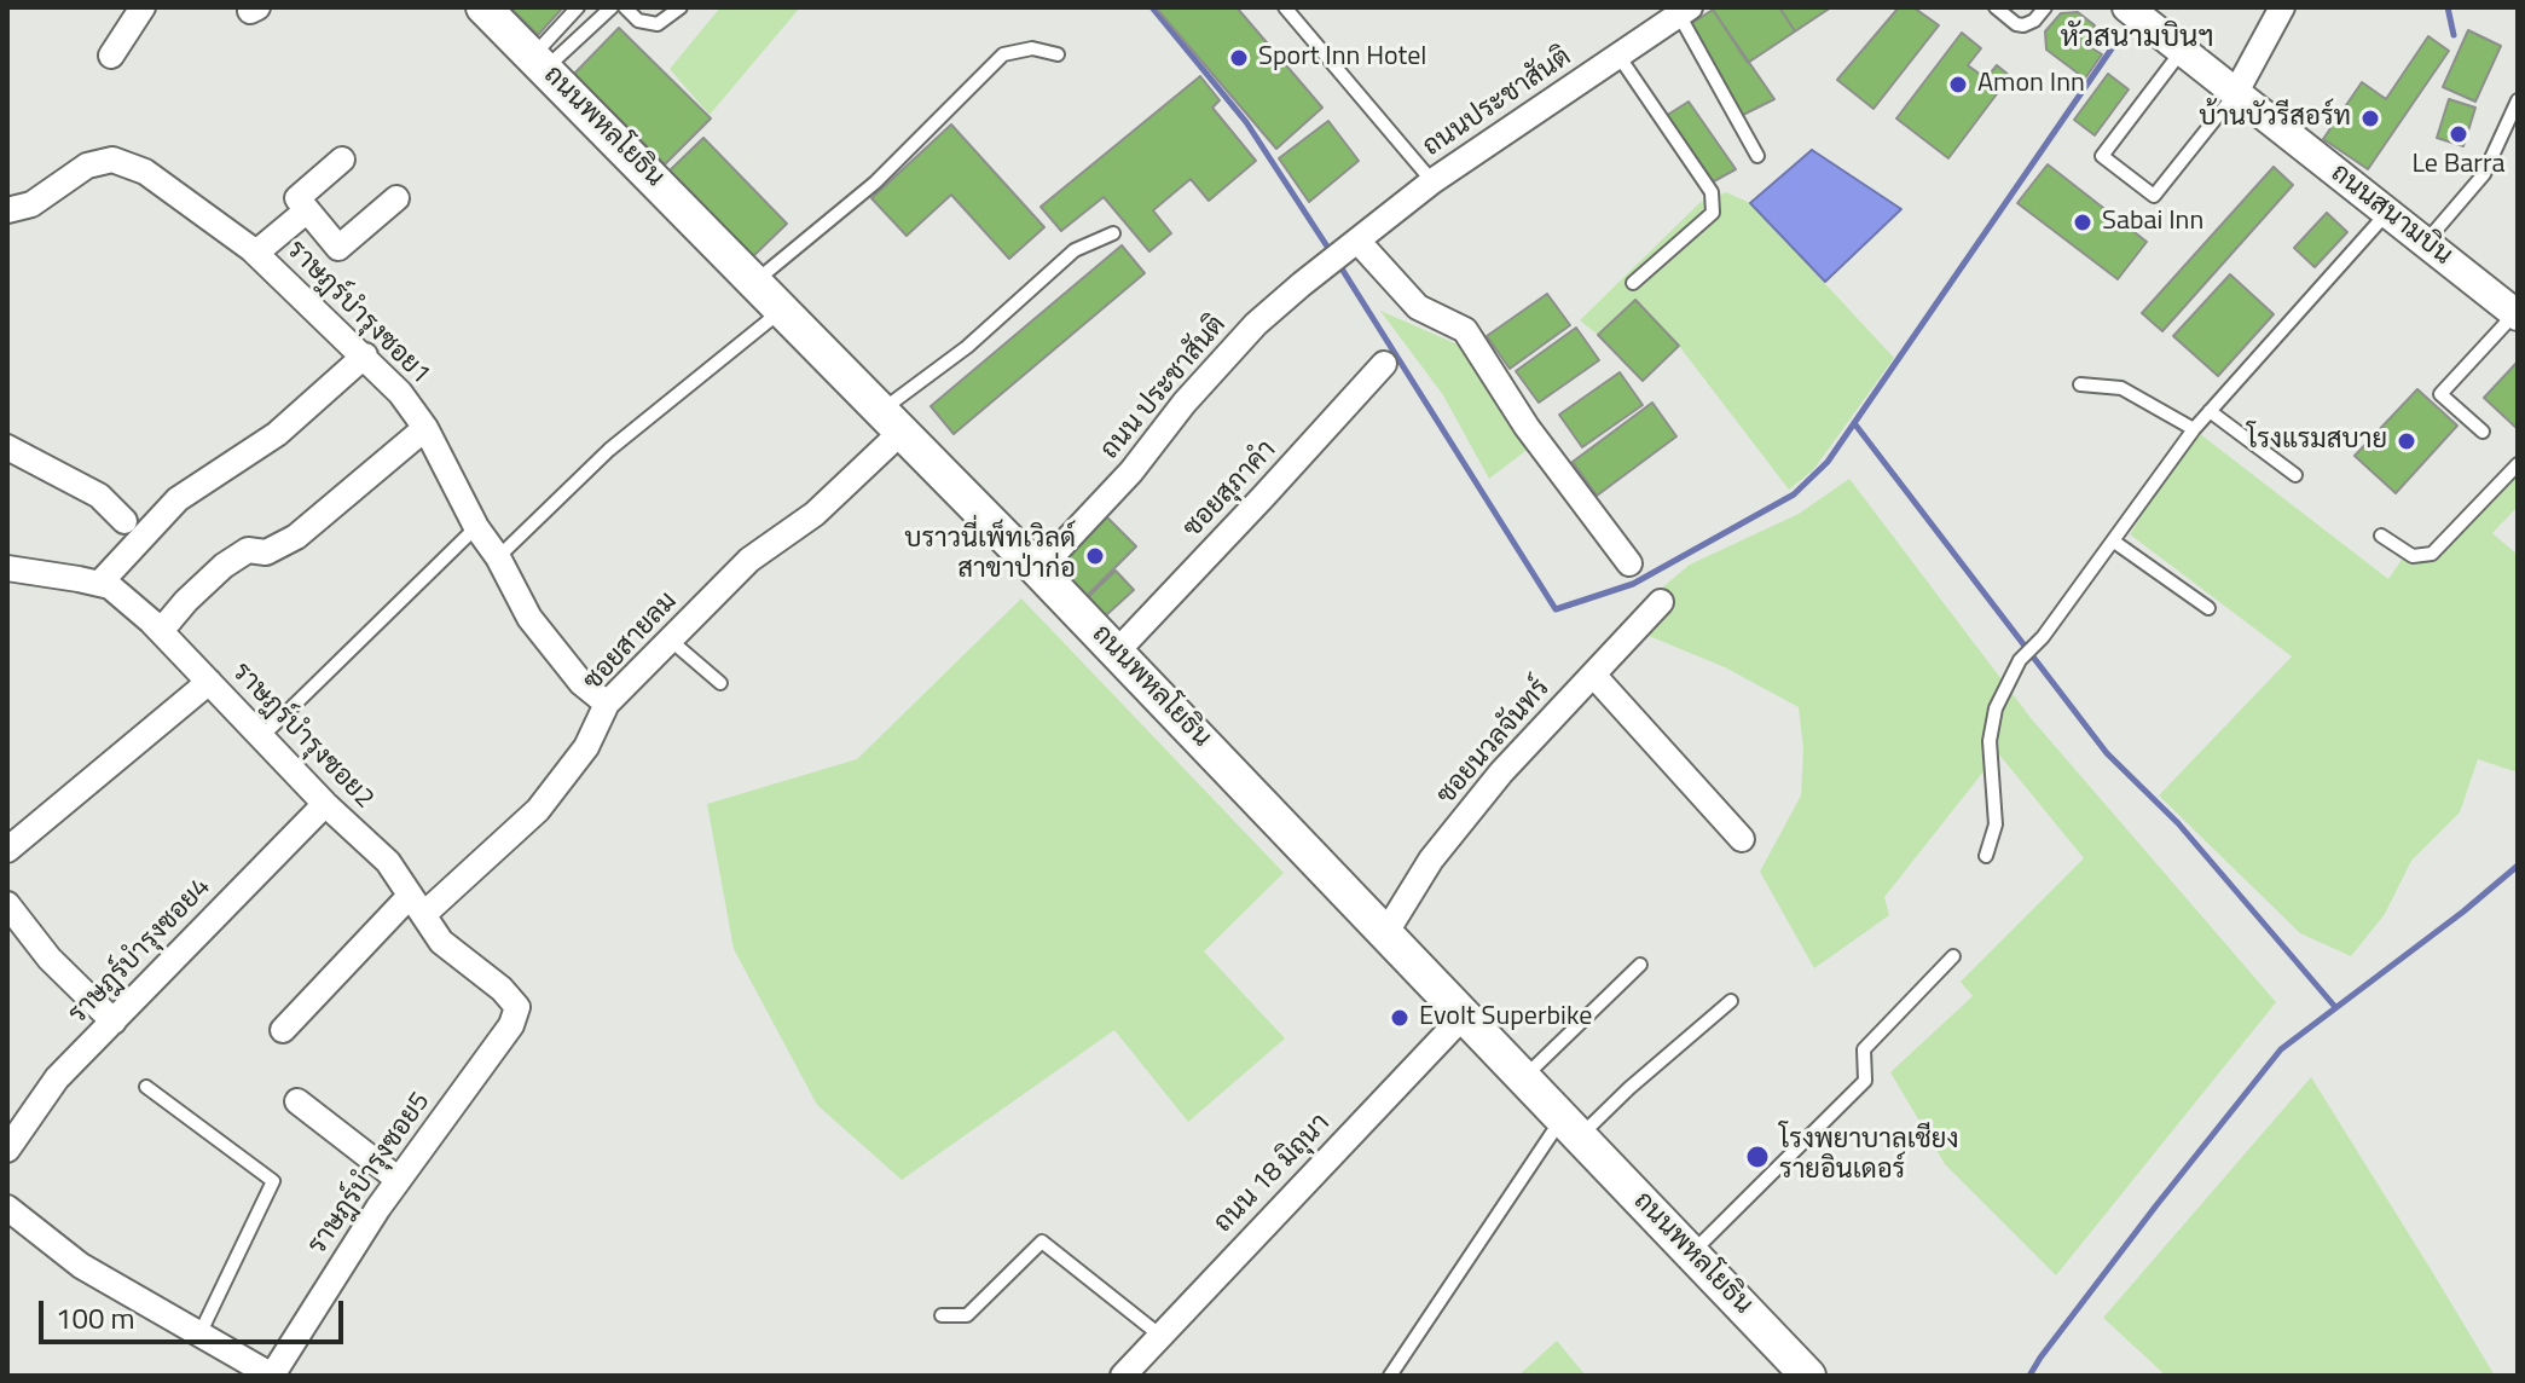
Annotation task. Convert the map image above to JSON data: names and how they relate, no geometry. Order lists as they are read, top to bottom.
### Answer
{
  "streets": {
    "main road": ["ถนนพหลโยธิน"],
    "street": [
      "ถนนประชาสันติ",
      "ถนนสนามบิน",
      "ราษฎร์บำรุงซอย1",
      "ถนน ประชาสันติ",
      "ซอยสุภาคำ",
      "ซอยสายลม",
      "ราษฎร์บำรุงซอย2",
      "ซอยนวลจันทร์",
      "ราษฎร์บำรุงซอย4",
      "ราษฎร์บำรุงซอย5",
      "ถนน 18 มิถุนา"
    ]
  },
  "crossings": [
    ["ถนนประชาสันติ", "ถนน ประชาสันติ"],
    ["ถนนพหลโยธิน", "ถนน ประชาสันติ"],
    ["ถนนพหลโยธิน", "ซอยสุภาคำ"],
    ["ถนนพหลโยธิน", "ซอยสายลม"],
    ["ถนนพหลโยธิน", "ซอยนวลจันทร์"],
    ["ถนนพหลโยธิน", "ถนน 18 มิถุนา"],
    ["ราษฎร์บำรุงซอย1", "ซอยสายลม"],
    ["ซอยสายลม", "ราษฎร์บำรุงซอย2"],
    ["ราษฎร์บำรุงซอย2", "ราษฎร์บำรุงซอย4"],
    ["ราษฎร์บำรุงซอย2", "ราษฎร์บำรุงซอย5"]
  ],
  "districts": ["หัวสนามบินฯ"],
  "places": [
    "Sport Inn Hotel",
    "Amon Inn",
    "บ้านบัวรีสอร์ท",
    "Le Barra",
    "Sabai Inn",
    "โรงแรมสบาย",
    "บราวนี่เพ็ทเวิลด์ สาขาป่าก่อ",
    "Evolt Superbike",
    "โรงพยาบาลเชียง รายอินเดอร์"
  ],
  "scale_bar": "100 m"
}
